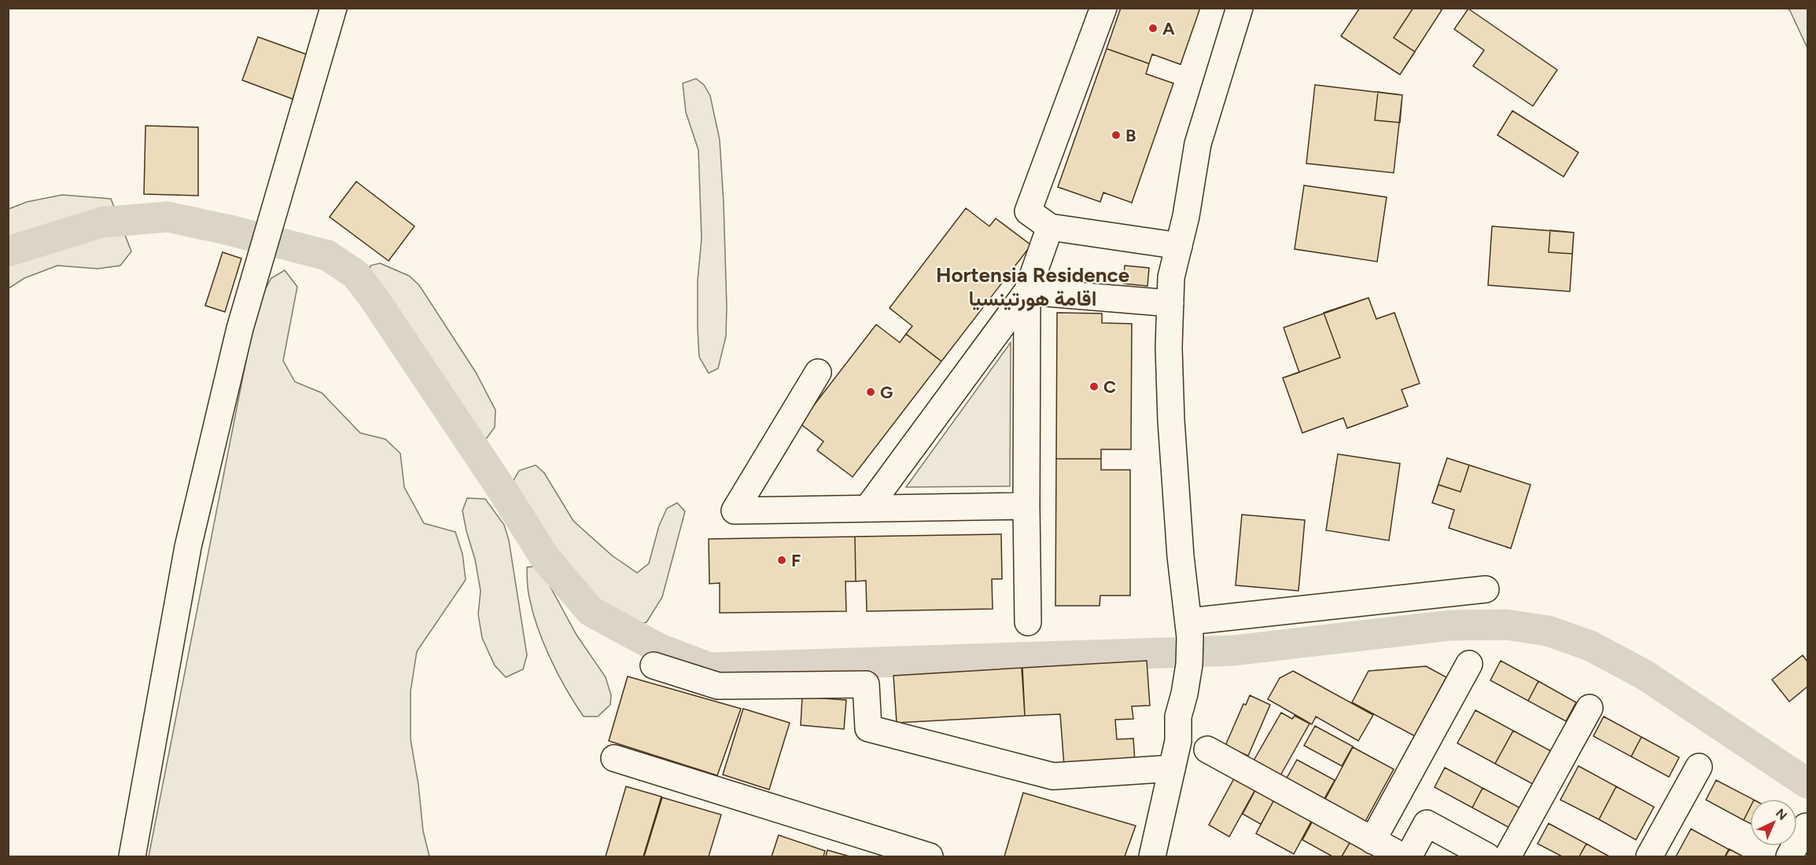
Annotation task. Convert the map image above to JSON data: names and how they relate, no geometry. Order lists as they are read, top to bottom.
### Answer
{
  "districts": ["Hortensia Residence اقامة هورتينسيا"],
  "places": [
    "A",
    "B",
    "C",
    "G",
    "F"
  ],
  "north": "top right"
}
